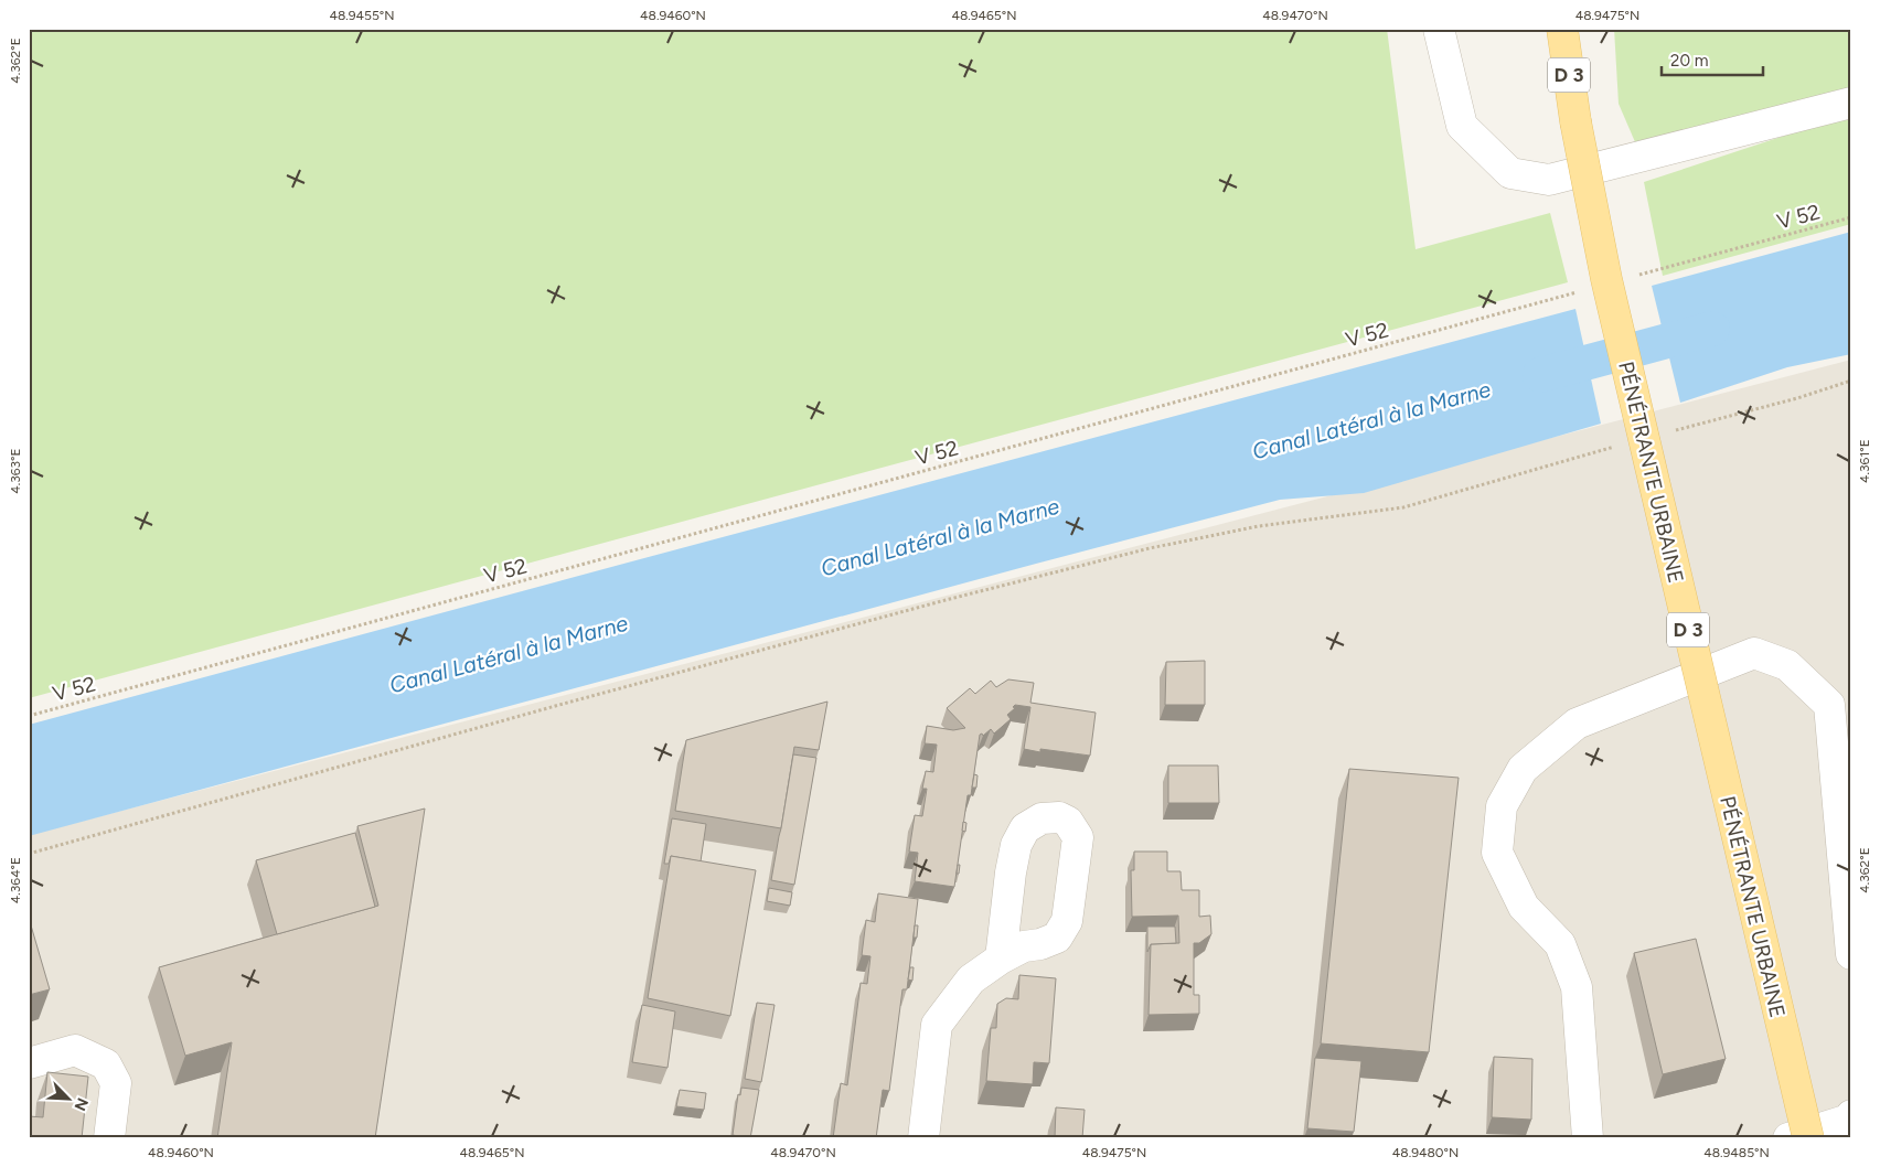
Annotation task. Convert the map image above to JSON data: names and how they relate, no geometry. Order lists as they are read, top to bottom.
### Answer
{
  "streets": {
    "main road": ["D 3", "PÉNÉTRANTE URBAINE"],
    "path": ["V 52"]
  },
  "water": ["Canal Latéral à la Marne"],
  "scale_bar": "20 m",
  "north": "bottom right",
  "coordinates": [
    "48.9455°N",
    "48.9460°N",
    "48.9465°N",
    "48.9470°N",
    "48.9475°N",
    "4.362°E",
    "4.361°E",
    "4.363°E",
    "4.364°E",
    "48.9480°N",
    "48.9485°N"
  ]
}
